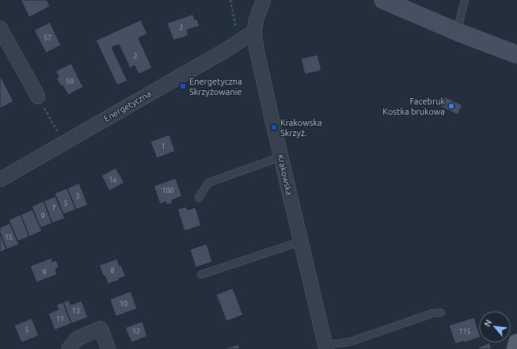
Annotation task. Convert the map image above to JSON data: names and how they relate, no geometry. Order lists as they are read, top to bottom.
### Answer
{
  "streets": {
    "street": ["Energetyczna", "Krakowska"]
  },
  "crossings": [
    ["Energetyczna", "Krakowska"]
  ],
  "places": {
    "transit": ["Energetyczna Skrzyżowanie", "Krakowska Skrzyż."],
    "other": ["Facebruk Kostka brukowa"]
  },
  "house_numbers": [
    "2",
    "57",
    "2",
    "59",
    "1",
    "1a",
    "100",
    "3",
    "5",
    "7",
    "9",
    "15",
    "8",
    "9",
    "10",
    "13",
    "11",
    "5",
    "12",
    "115"
  ],
  "north": "top left"
}
